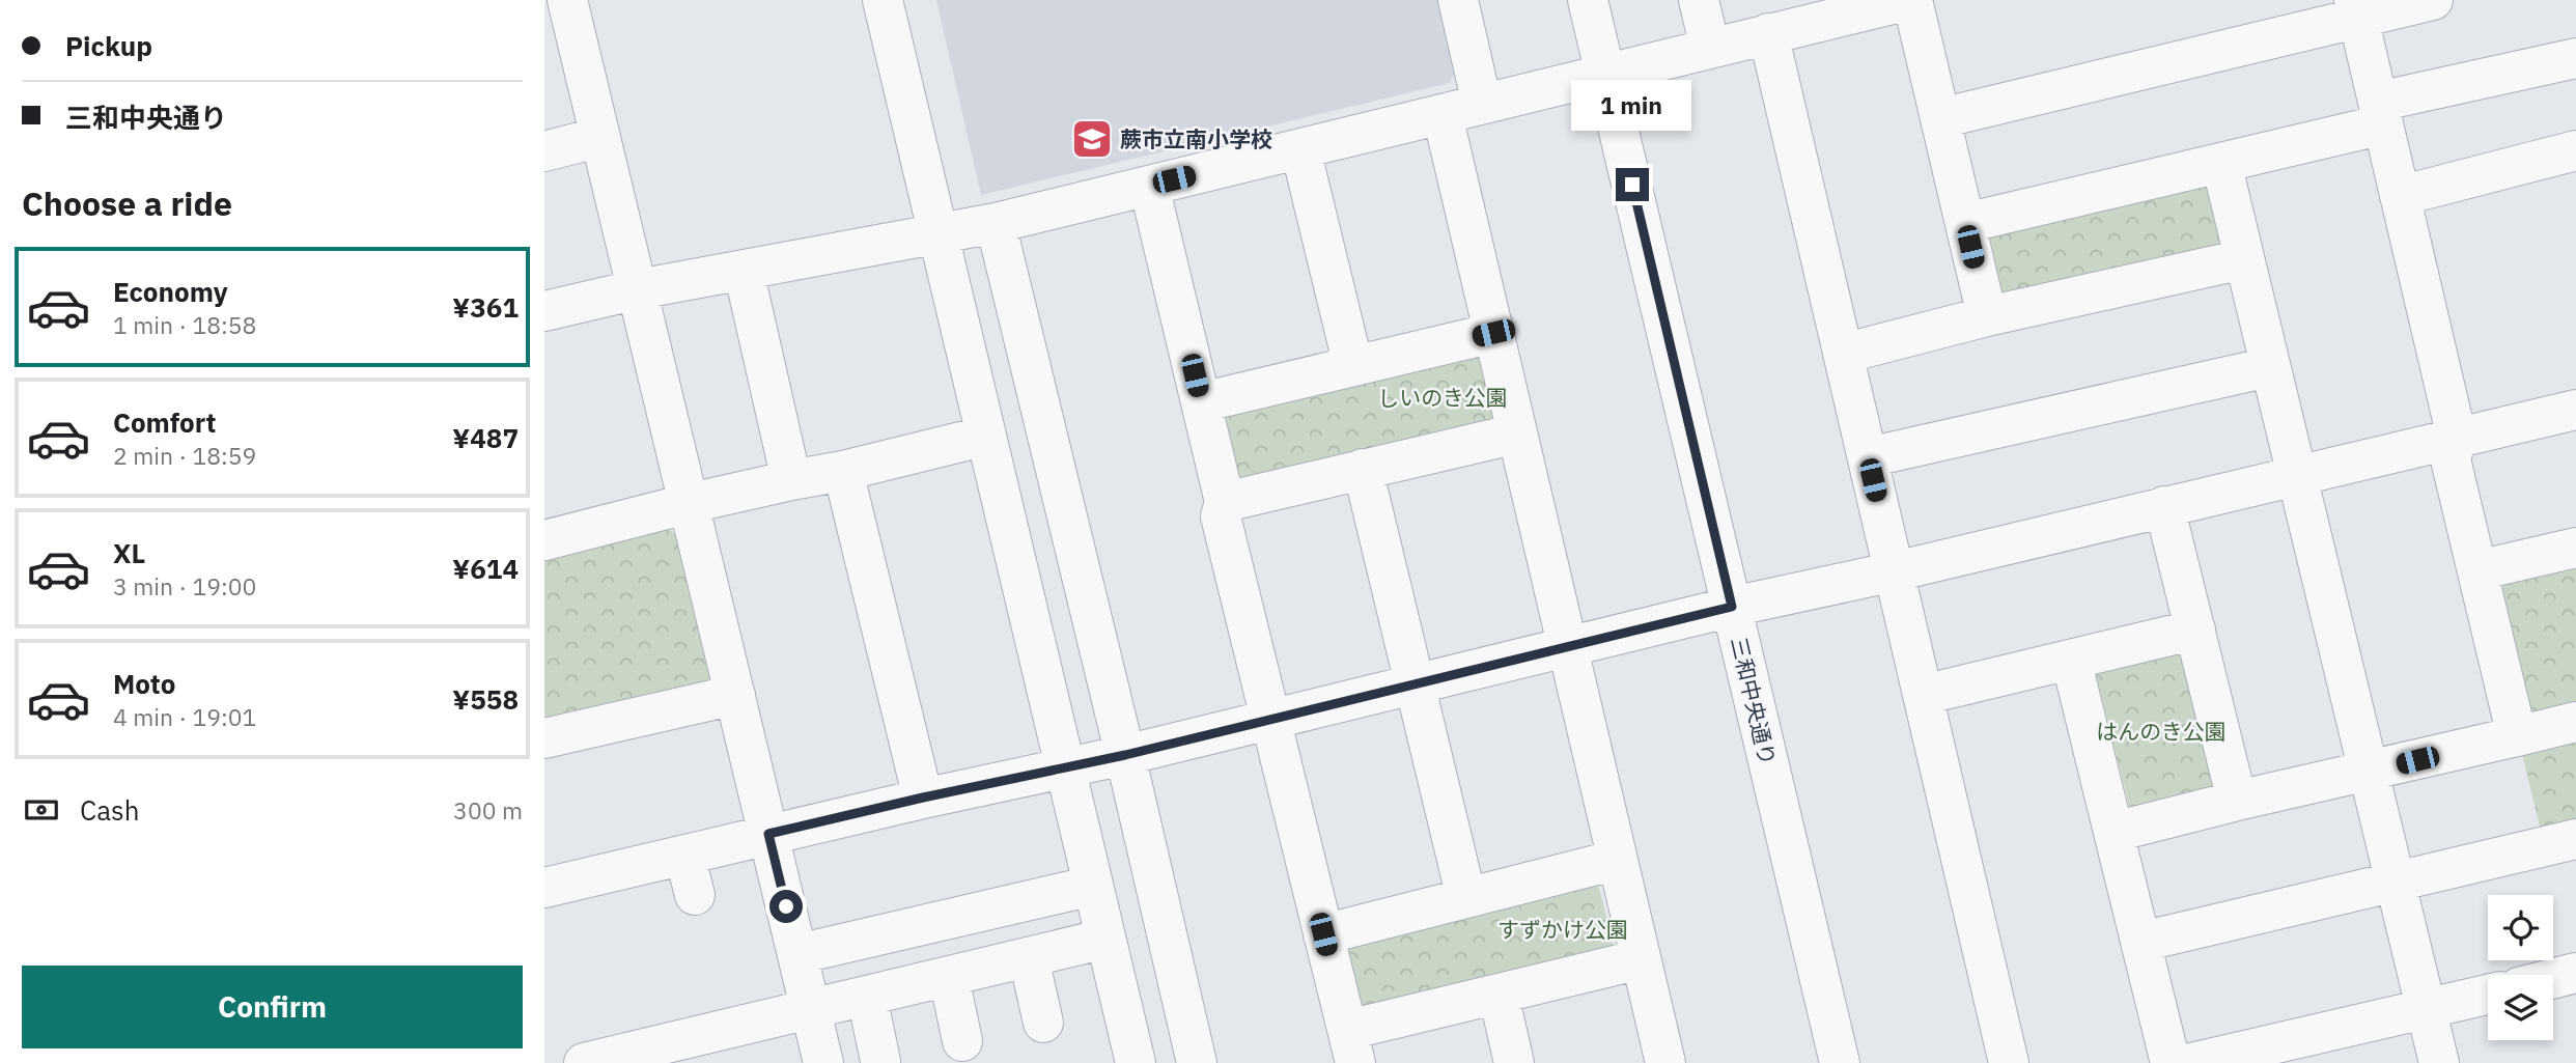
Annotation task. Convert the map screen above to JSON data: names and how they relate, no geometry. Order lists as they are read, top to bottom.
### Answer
{
  "streets": {
    "street": ["三和中央通り"]
  },
  "parks": ["しいのき公園", "はんのき公園", "すずかけ公園"],
  "places": {
    "school or university": ["蕨市立南小学校"]
  },
  "page": {
    "banner": ["Pickup", "三和中央通り"],
    "bubble": "1 min",
    "heading": "Choose a ride",
    "list": [
      {
        "name": "Economy",
        "note": "1 min · 18:58",
        "value": "¥361"
      },
      {
        "name": "Comfort",
        "note": "2 min · 18:59",
        "value": "¥487"
      },
      {
        "name": "XL",
        "note": "3 min · 19:00",
        "value": "¥614"
      },
      {
        "name": "Moto",
        "note": "4 min · 19:01",
        "value": "¥558"
      }
    ],
    "pay": ["Cash", "300 m"],
    "buttons": "Confirm"
  }
}
